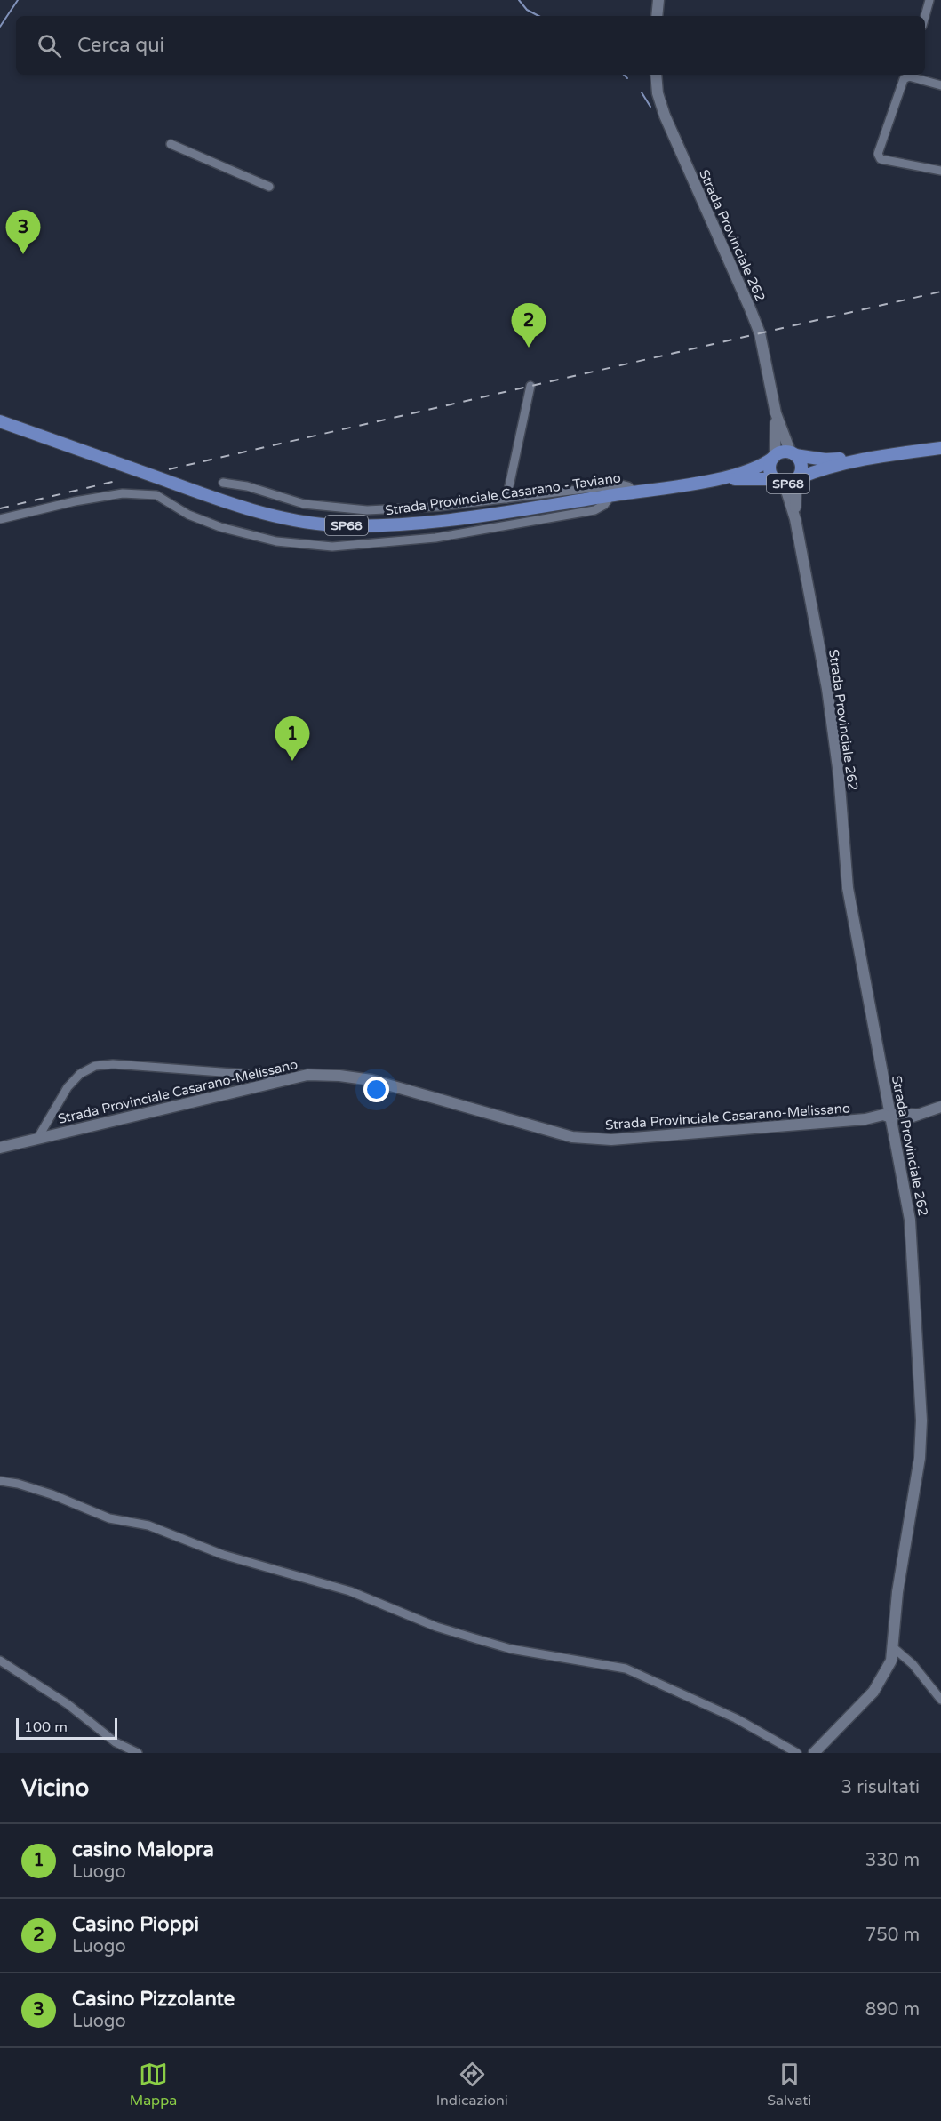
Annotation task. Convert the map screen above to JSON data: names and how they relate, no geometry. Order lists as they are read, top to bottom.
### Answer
{
  "streets": {
    "main road": ["SP68", "Strada Provinciale Casarano - Taviano"],
    "street": ["Strada Provinciale 262", "Strada Provinciale Casarano-Melissano"]
  },
  "crossings": [
    ["Strada Provinciale 262", "Strada Provinciale Casarano-Melissano"],
    ["SP68", "Strada Provinciale Casarano - Taviano"]
  ],
  "scale_bar": "100 m",
  "page": {
    "search": "Cerca qui",
    "pins": ["3", "2", "1"],
    "scale": "100 m",
    "heading": ["Vicino", "3 risultati"],
    "list": [
      {
        "mark": "1",
        "name": "casino Malopra",
        "note": "Luogo",
        "value": "330 m"
      },
      {
        "mark": "2",
        "name": "Casino Pioppi",
        "note": "Luogo",
        "value": "750 m"
      },
      {
        "mark": "3",
        "name": "Casino Pizzolante",
        "note": "Luogo",
        "value": "890 m"
      }
    ],
    "nav": ["Mappa", "Indicazioni", "Salvati"]
  }
}
